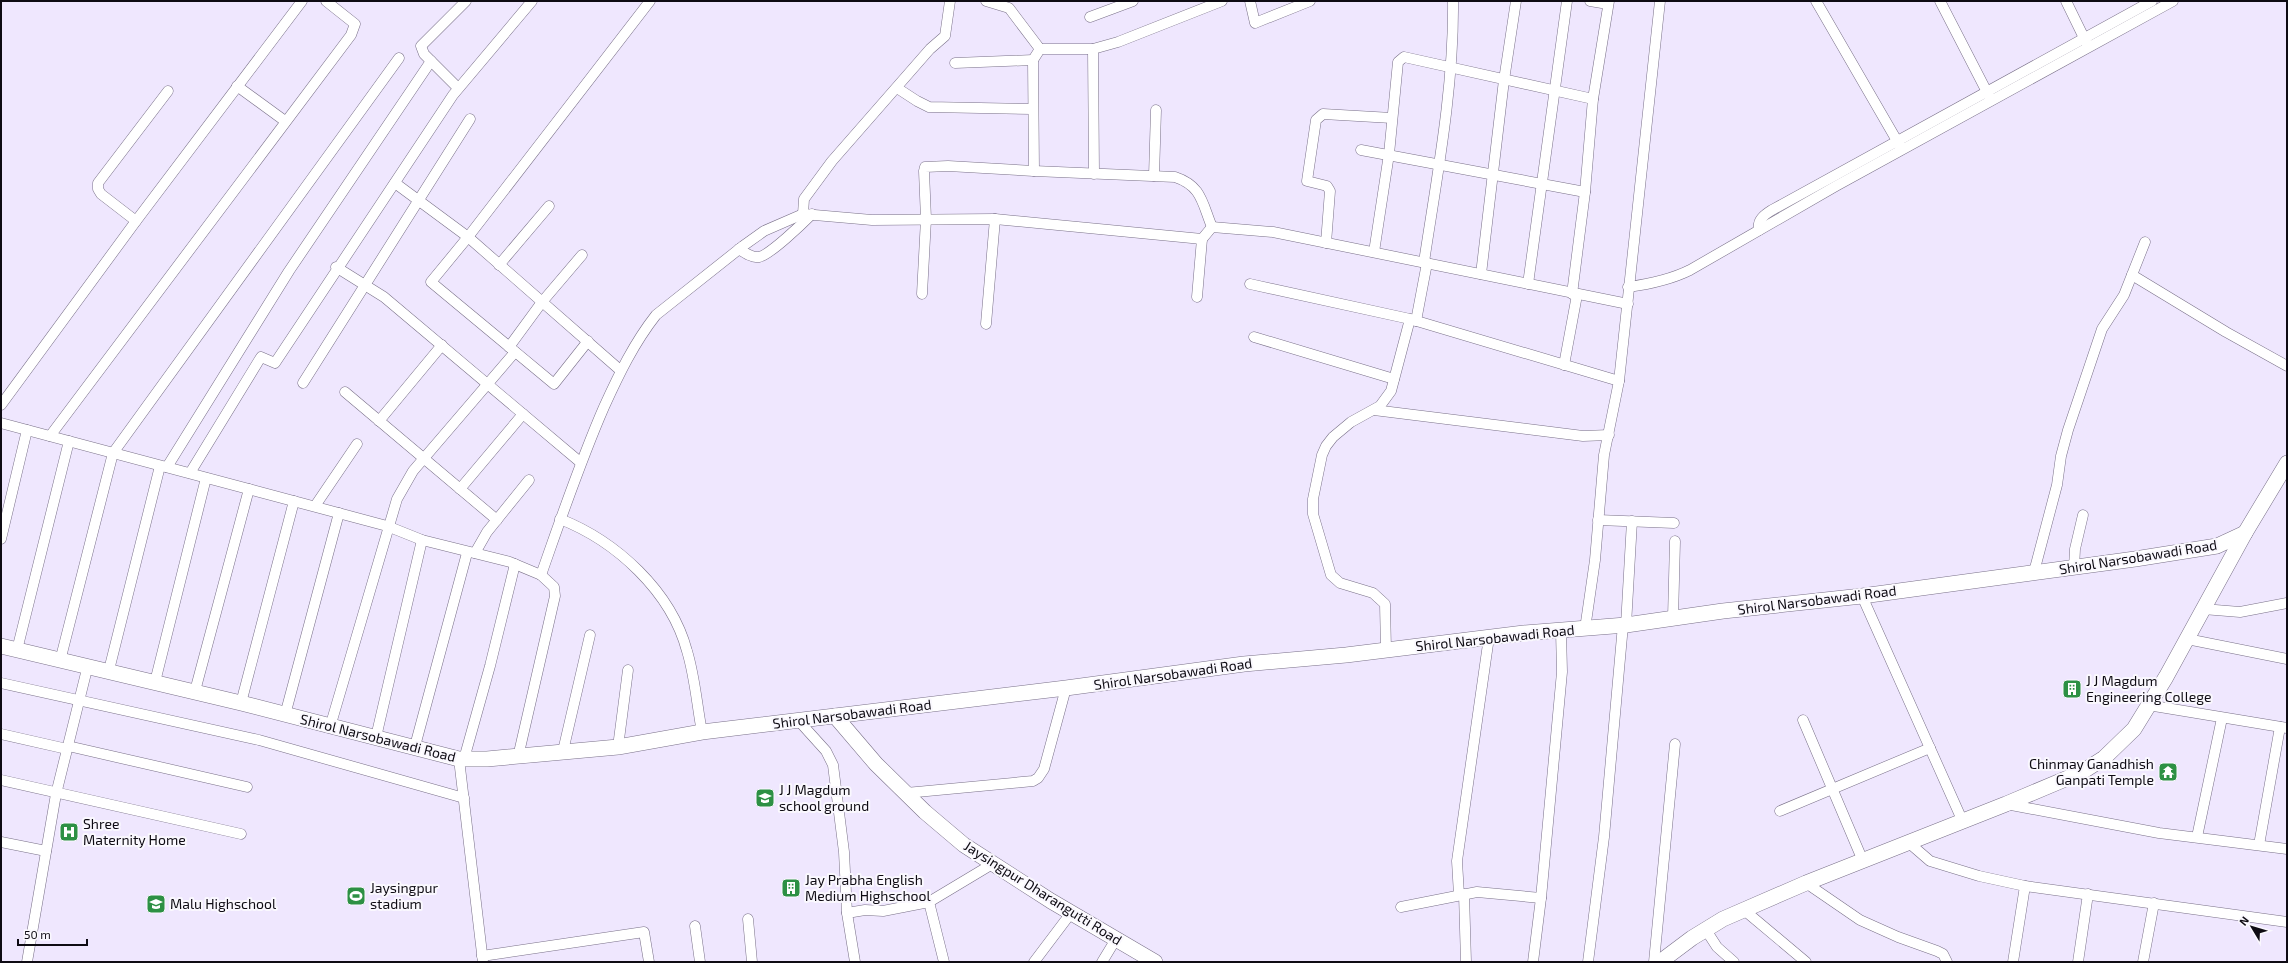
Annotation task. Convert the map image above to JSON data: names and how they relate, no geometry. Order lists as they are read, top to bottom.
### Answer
{
  "streets": {
    "main road": ["Shirol Narsobawadi Road", "Jaysingpur Dharangutti Road"]
  },
  "crossings": [
    ["Shirol Narsobawadi Road", "Jaysingpur Dharangutti Road"]
  ],
  "places": {
    "building": ["J J Magdum Engineering College", "Jay Prabha English Medium Highschool"],
    "temple": ["Chinmay Ganadhish Ganpati Temple"],
    "school or university": ["J J Magdum school ground", "Malu Highschool"],
    "hospital": ["Shree Maternity Home"],
    "sports": ["Jaysingpur stadium"]
  },
  "scale_bar": "50 m",
  "north": "top left"
}
